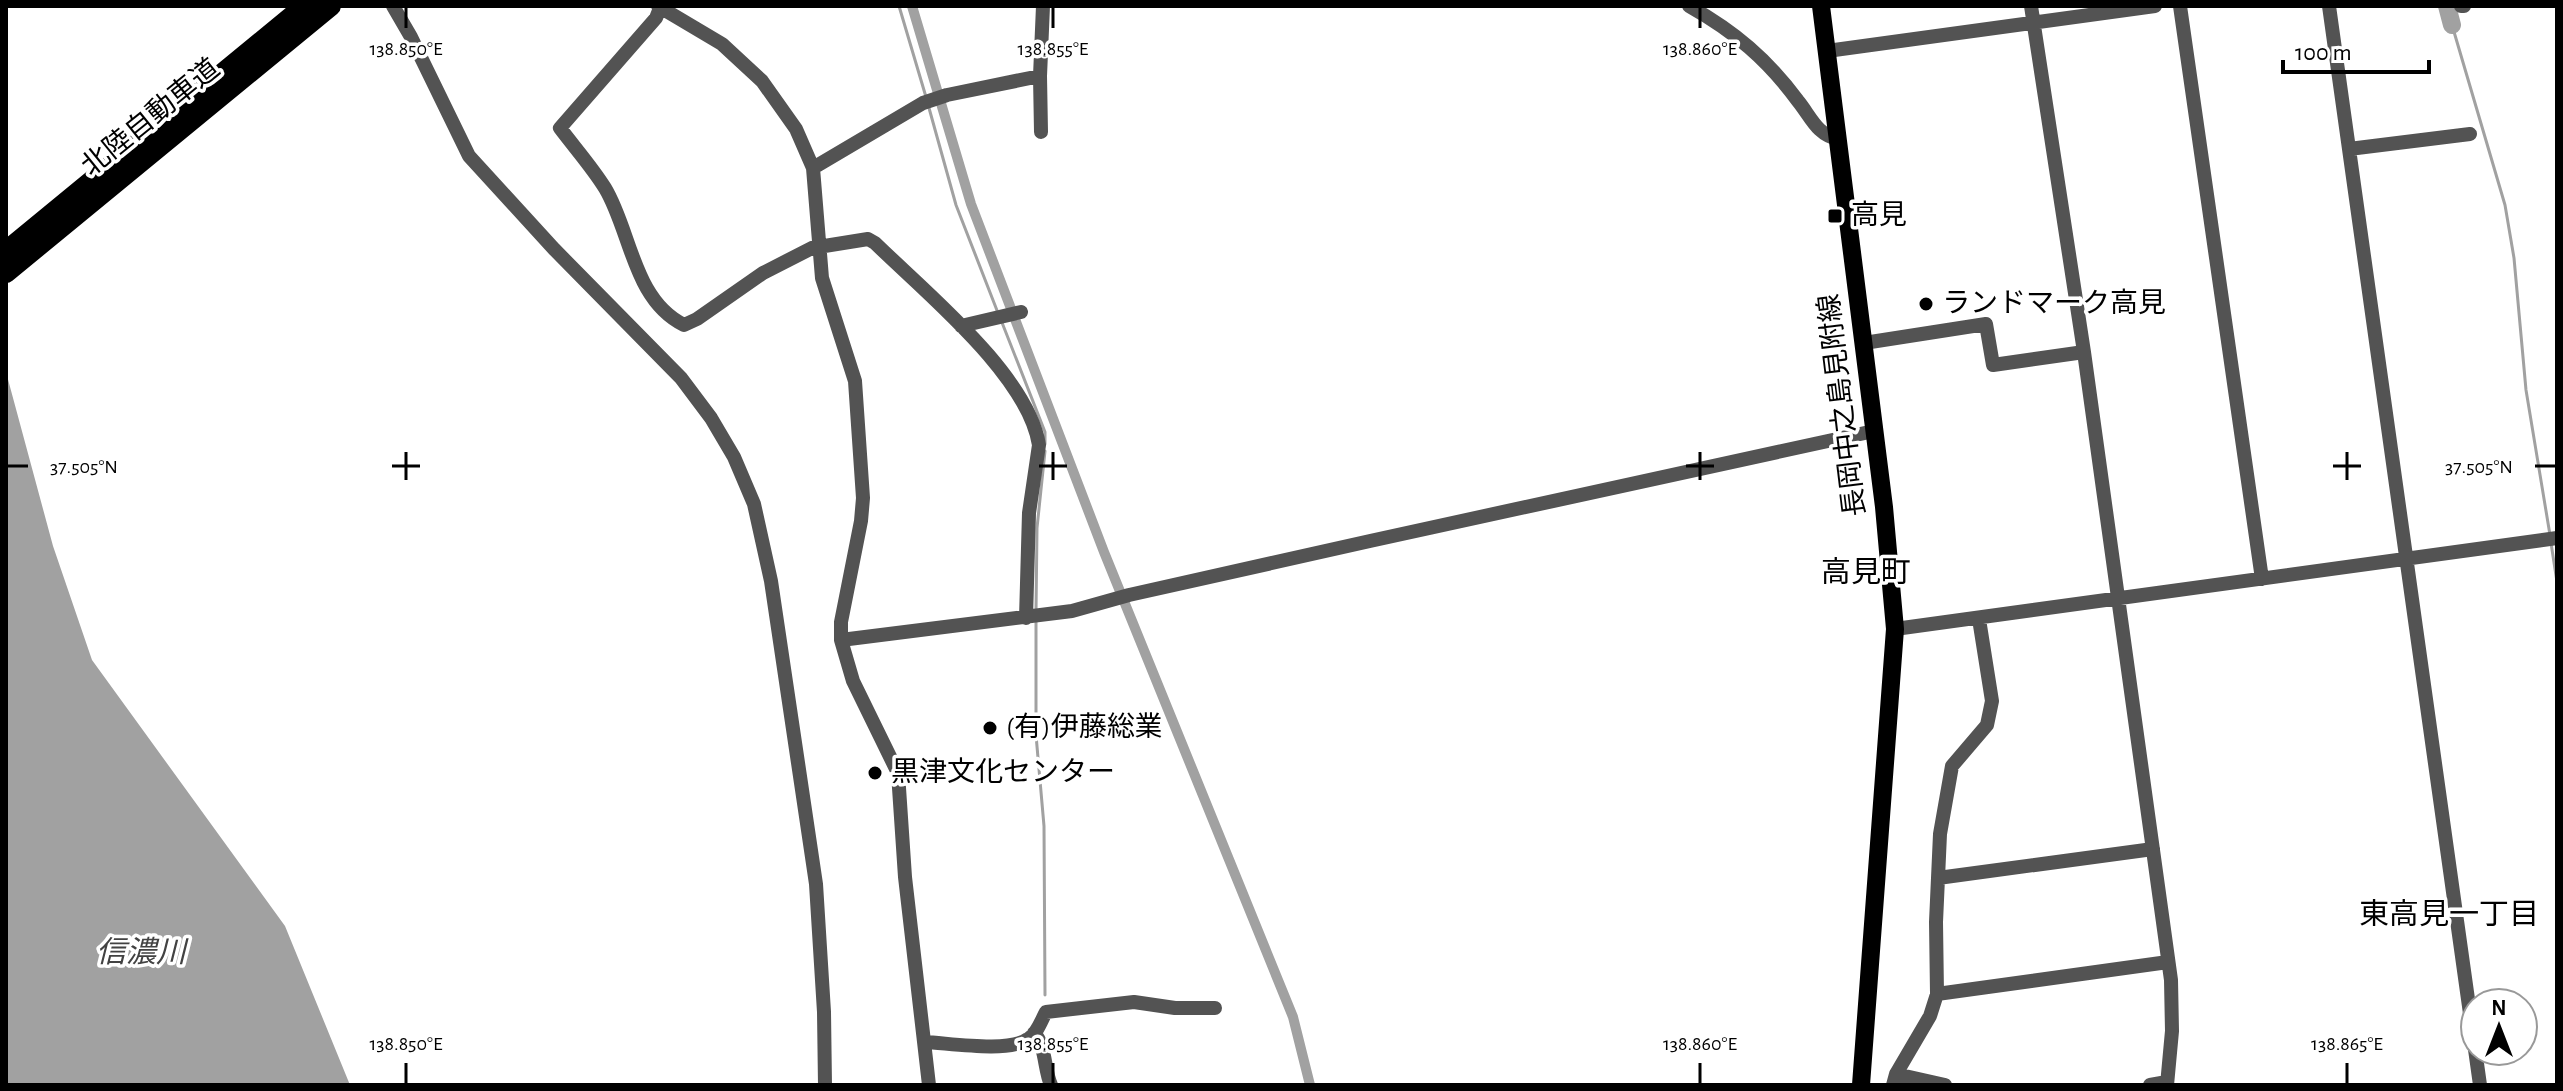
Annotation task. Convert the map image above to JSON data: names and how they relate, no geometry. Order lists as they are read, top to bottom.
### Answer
{
  "streets": {
    "highway": ["北陸自動車道"],
    "main road": ["長岡中之島見附線"]
  },
  "districts": ["高見町", "東高見一丁目"],
  "water": ["信濃川"],
  "places": {
    "transit": ["高見"],
    "other": ["ランドマーク高見", "(有)伊藤総業", "黒津文化センター"]
  },
  "scale_bar": "100 m",
  "north": "top",
  "coordinates": [
    "138.850°E",
    "138.855°E",
    "138.860°E",
    "37.505°N",
    "138.865°E"
  ]
}
